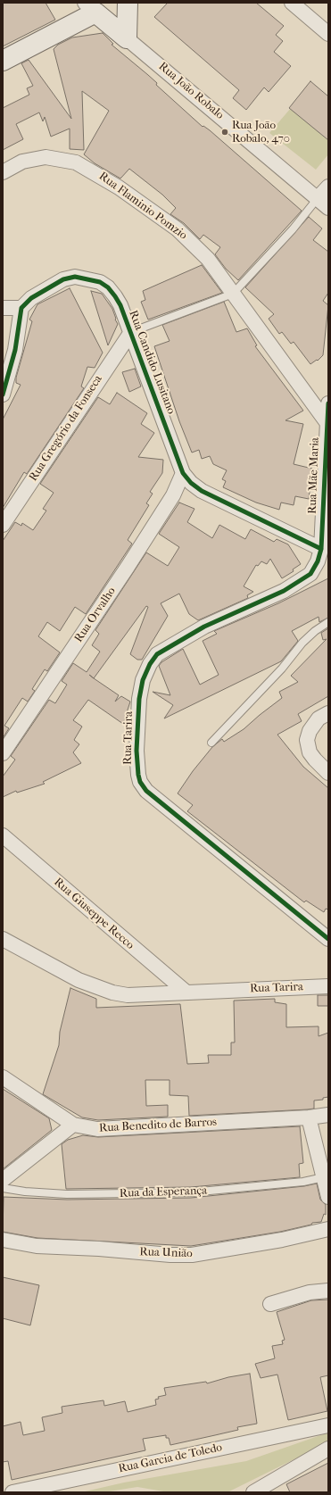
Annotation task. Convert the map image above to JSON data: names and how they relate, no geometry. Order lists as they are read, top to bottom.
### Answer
{
  "streets": {
    "street": [
      "Rua João Robalo",
      "Rua Flaminio Pomzio",
      "Rua Candido Lusitano",
      "Rua Gregório da Fonseca",
      "Rua Mãe Maria",
      "Rua Orvalho",
      "Rua Tarira",
      "Rua Giuseppe Recco",
      "Rua Benedito de Barros",
      "Rua União",
      "Rua Garcia de Toledo"
    ],
    "lane": ["Rua da Esperança"]
  },
  "crossings": [
    ["Rua Flaminio Pomzio", "Rua Mãe Maria"],
    ["Rua Candido Lusitano", "Rua Gregório da Fonseca"],
    ["Rua Candido Lusitano", "Rua Mãe Maria"],
    ["Rua Candido Lusitano", "Rua Orvalho"],
    ["Rua Candido Lusitano", "Rua Tarira"],
    ["Rua Mãe Maria", "Rua Tarira"],
    ["Rua Tarira", "Rua Giuseppe Recco"]
  ],
  "places": ["Rua João Robalo, 470"]
}
